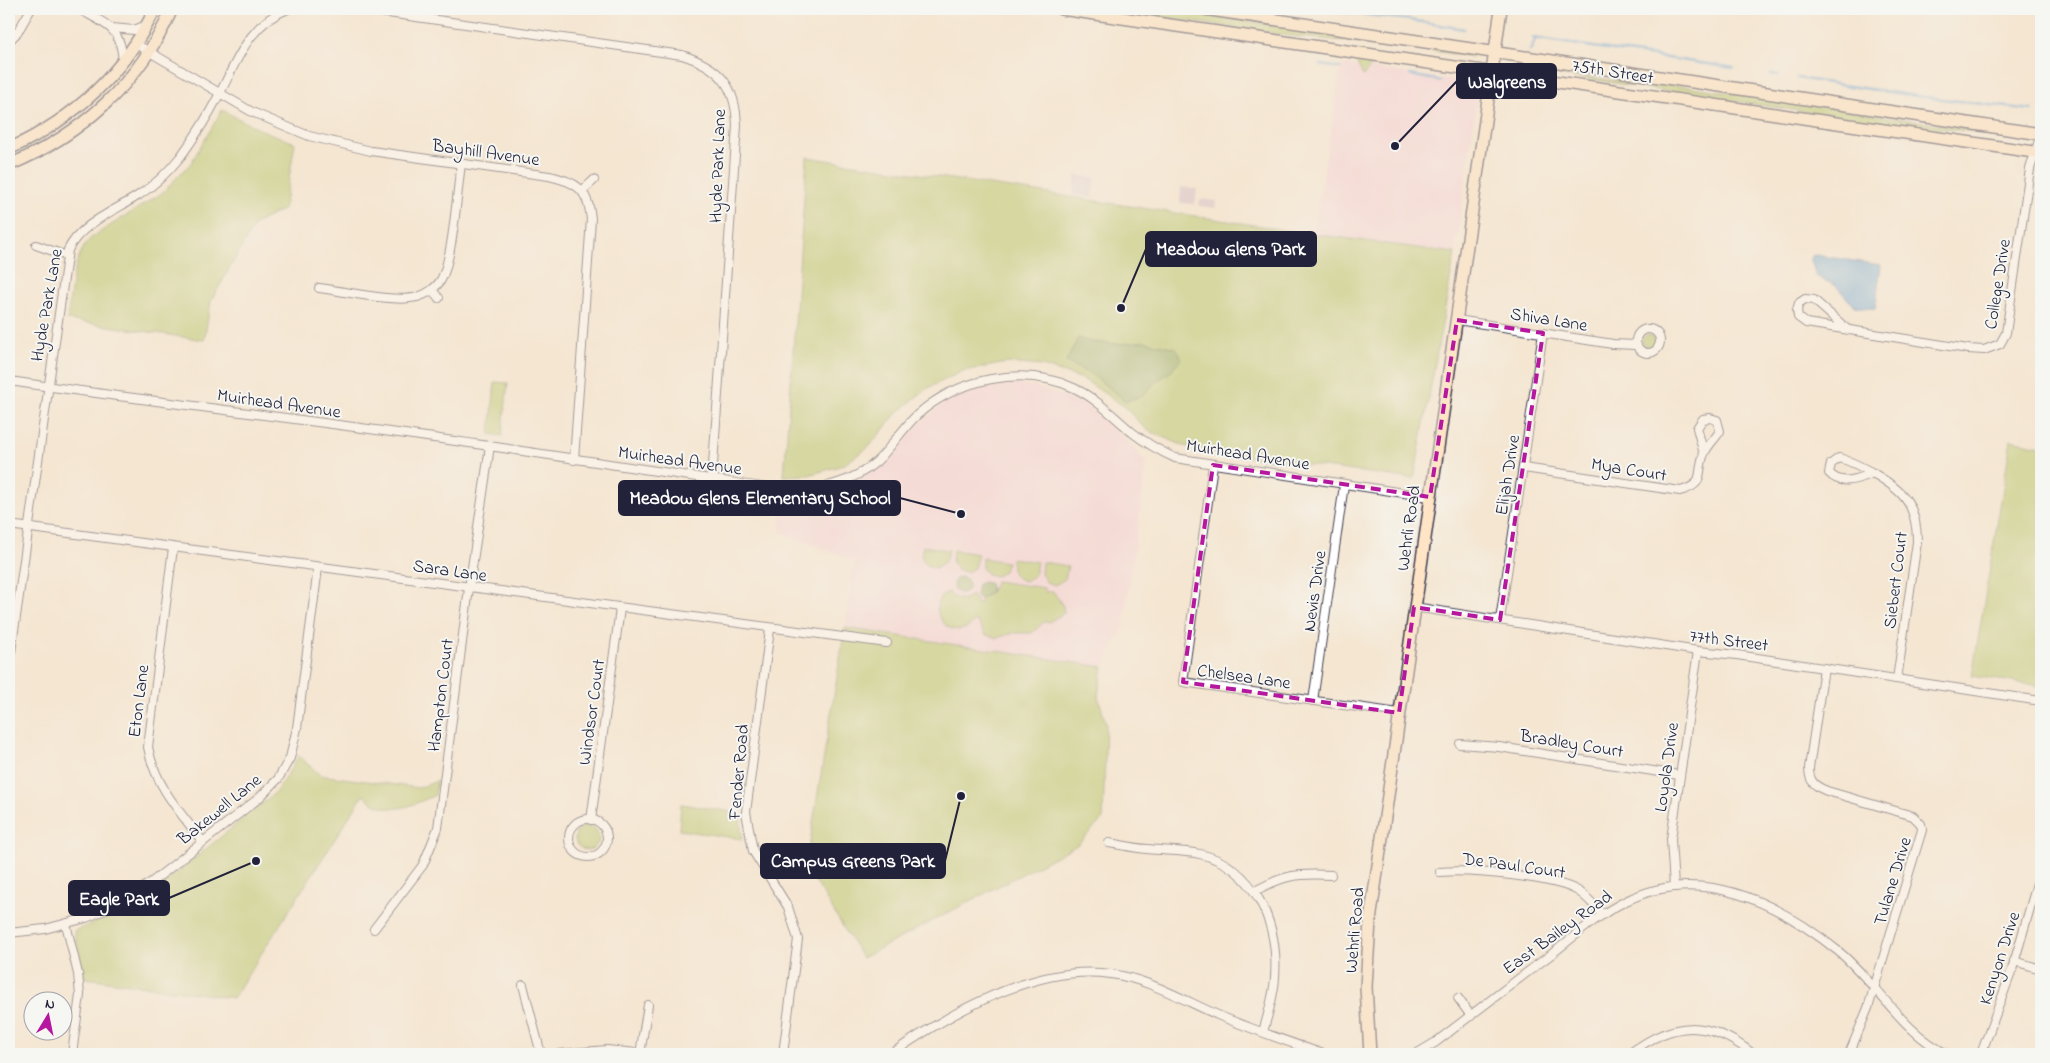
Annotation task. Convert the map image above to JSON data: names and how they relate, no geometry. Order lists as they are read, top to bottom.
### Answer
{
  "streets": {
    "main road": ["75th Street", "Wehrli Road"],
    "street": [
      "Bayhill Avenue",
      "Hyde Park Lane",
      "College Drive",
      "Shiva Lane",
      "Muirhead Avenue",
      "Mya Court",
      "Elijah Drive",
      "Sara Lane",
      "Siebert Court",
      "Nevis Drive",
      "77th Street",
      "Chelsea Lane",
      "Hampton Court",
      "Eton Lane",
      "Windsor Court",
      "Bradley Court",
      "Loyola Drive",
      "Fender Road",
      "Bakewell Lane",
      "De Paul Court",
      "Tulane Drive",
      "East Bailey Road",
      "Kenyon Drive"
    ]
  },
  "crossings": [
    ["75th Street", "College Drive"],
    ["75th Street", "Wehrli Road"],
    ["Bayhill Avenue", "Hyde Park Lane"],
    ["Hyde Park Lane", "Muirhead Avenue"],
    ["Hyde Park Lane", "Sara Lane"],
    ["Shiva Lane", "Elijah Drive"],
    ["Shiva Lane", "Wehrli Road"],
    ["Muirhead Avenue", "Wehrli Road"],
    ["Muirhead Avenue", "Nevis Drive"],
    ["Muirhead Avenue", "Chelsea Lane"],
    ["Muirhead Avenue", "Hampton Court"],
    ["Mya Court", "Elijah Drive"],
    ["Elijah Drive", "77th Street"],
    ["Wehrli Road", "77th Street"],
    ["Wehrli Road", "Chelsea Lane"],
    ["Sara Lane", "Hampton Court"],
    ["Sara Lane", "Eton Lane"],
    ["Sara Lane", "Windsor Court"],
    ["Sara Lane", "Fender Road"],
    ["Sara Lane", "Bakewell Lane"],
    ["Siebert Court", "77th Street"],
    ["Nevis Drive", "Chelsea Lane"],
    ["77th Street", "Loyola Drive"],
    ["77th Street", "Tulane Drive"],
    ["Eton Lane", "Bakewell Lane"],
    ["Bradley Court", "Loyola Drive"],
    ["Loyola Drive", "East Bailey Road"],
    ["De Paul Court", "East Bailey Road"],
    ["Tulane Drive", "East Bailey Road"]
  ],
  "places": [
    "Walgreens",
    "Meadow Glens Park",
    "Meadow Glens Elementary School",
    "Campus Greens Park",
    "Eagle Park"
  ],
  "north": "top"
}
